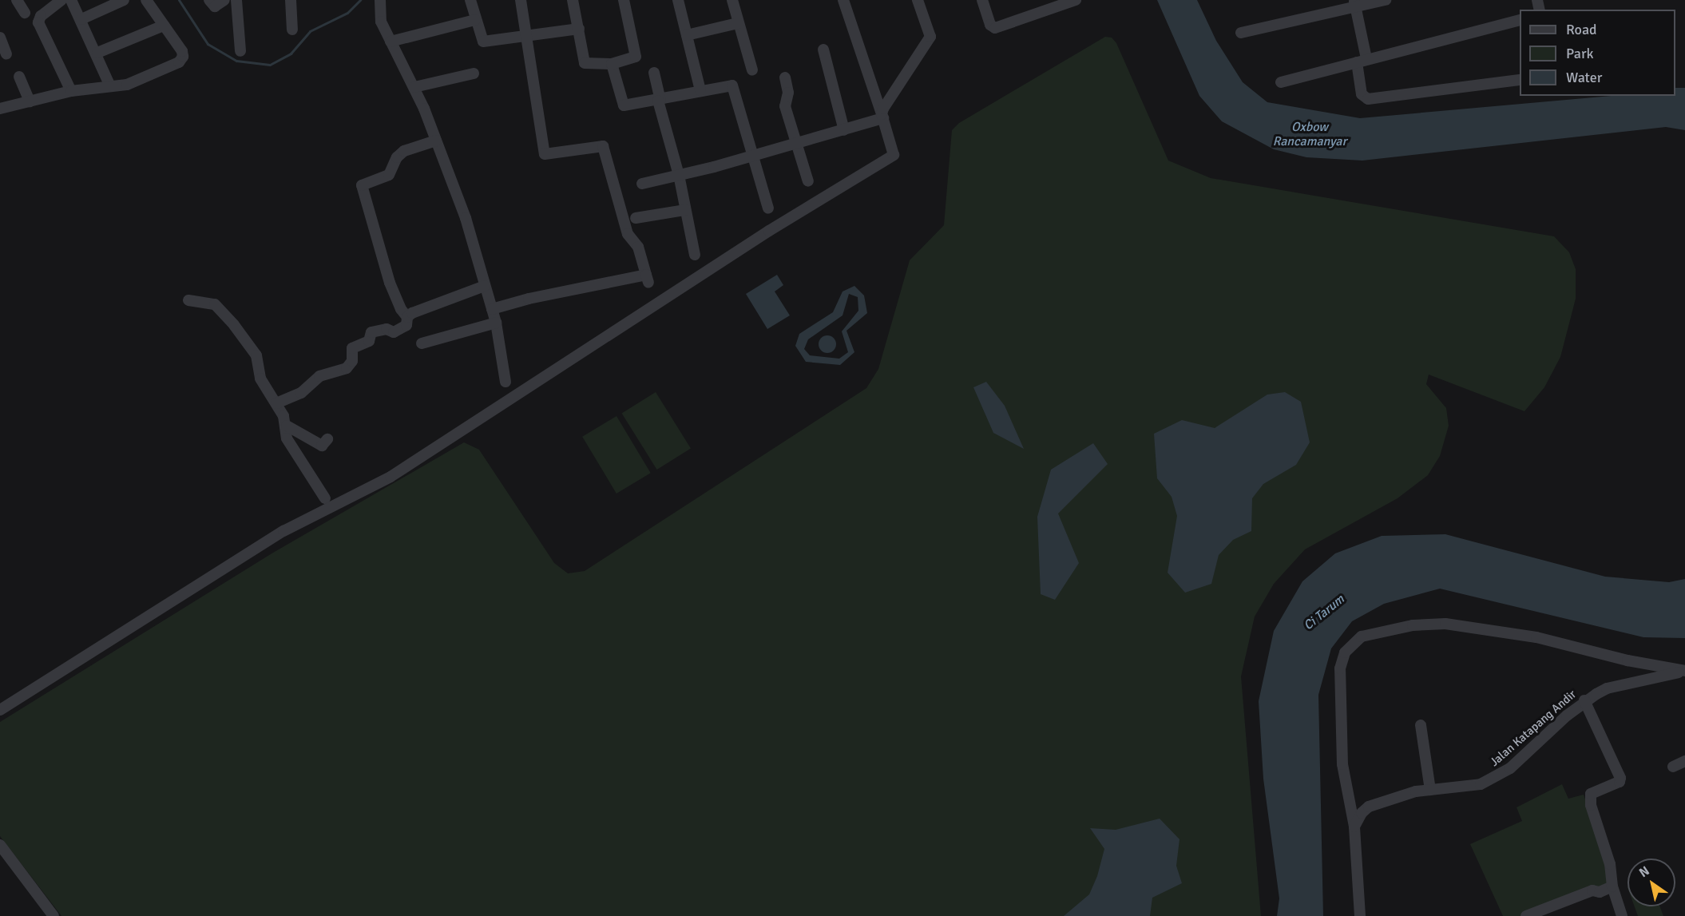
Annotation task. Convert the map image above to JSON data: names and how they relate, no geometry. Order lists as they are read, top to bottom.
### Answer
{
  "streets": {
    "street": ["Jalan Katapang Andir"]
  },
  "water": ["Oxbow Rancamanyar", "Ci Tarum"],
  "legend": ["Road", "Park", "Water"],
  "north": "top left"
}
